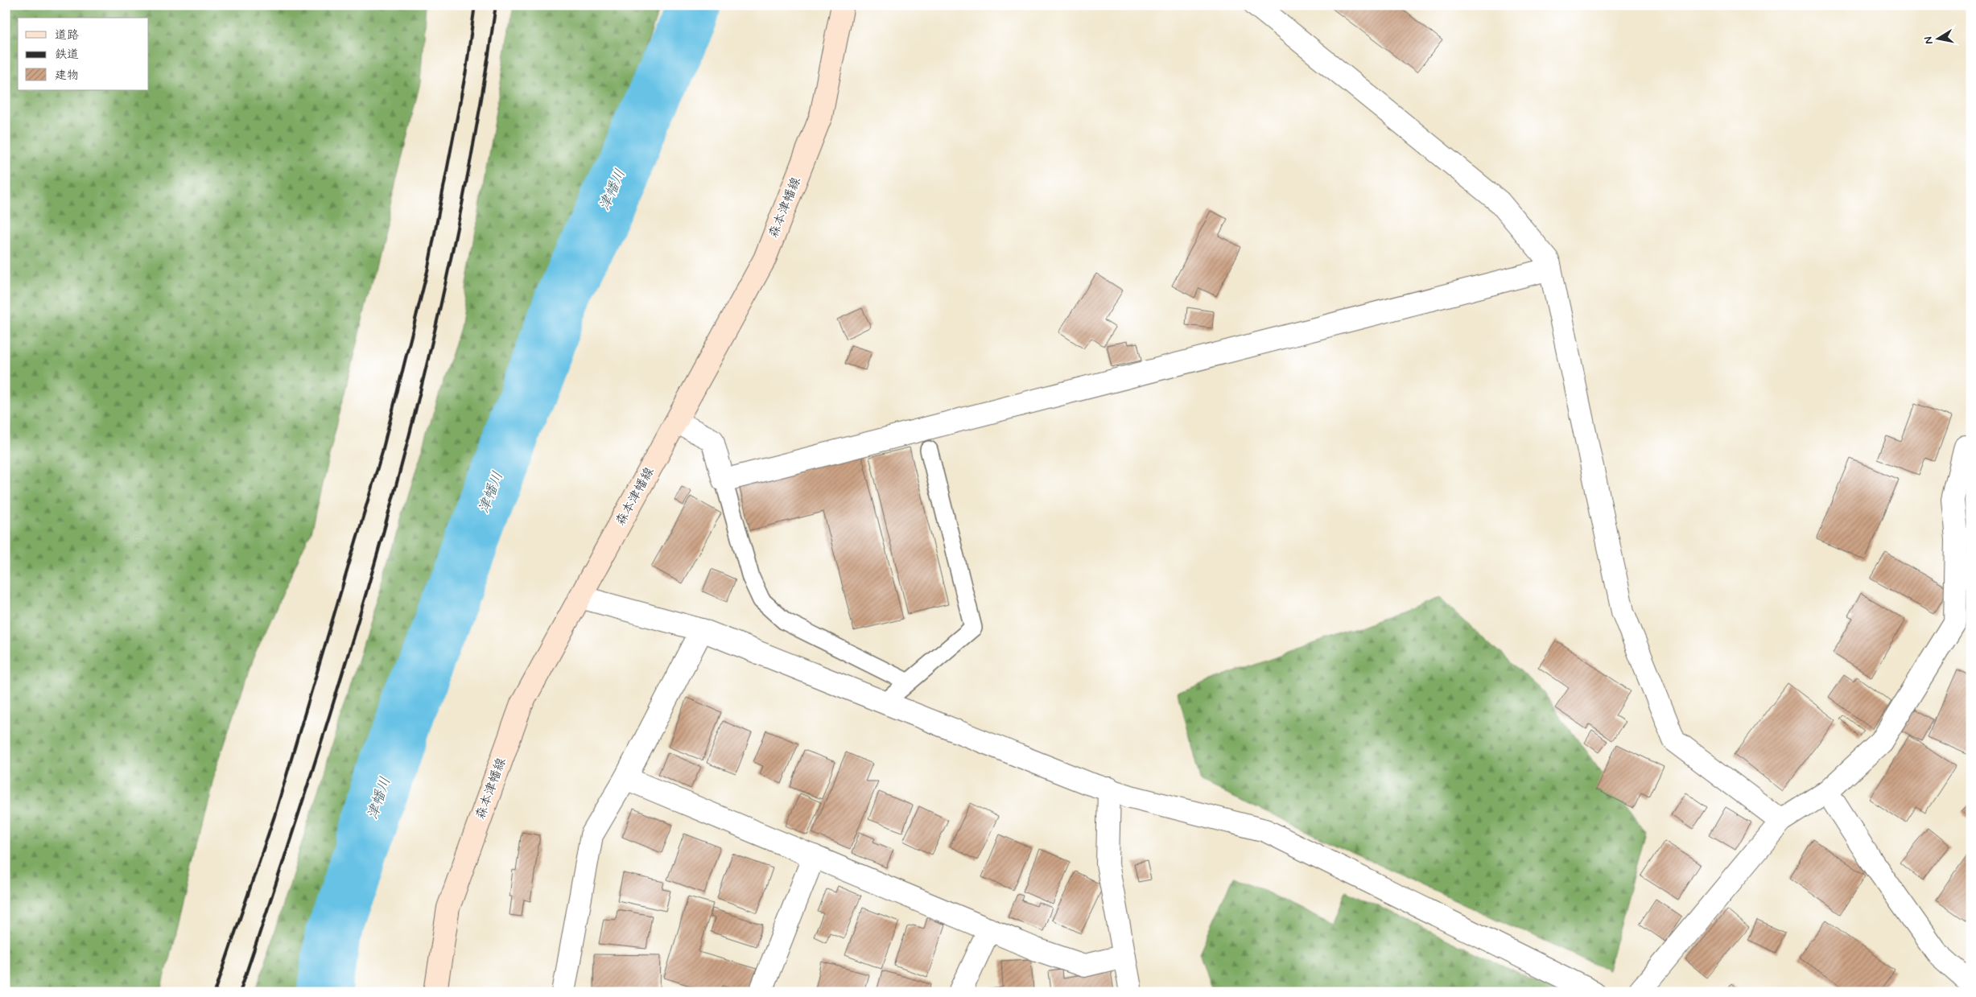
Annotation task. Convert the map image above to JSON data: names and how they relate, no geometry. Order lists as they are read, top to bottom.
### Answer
{
  "streets": {
    "main road": ["森本津幡線"]
  },
  "water": ["津幡川"],
  "legend": ["道路", "鉄道", "建物"],
  "north": "left"
}
